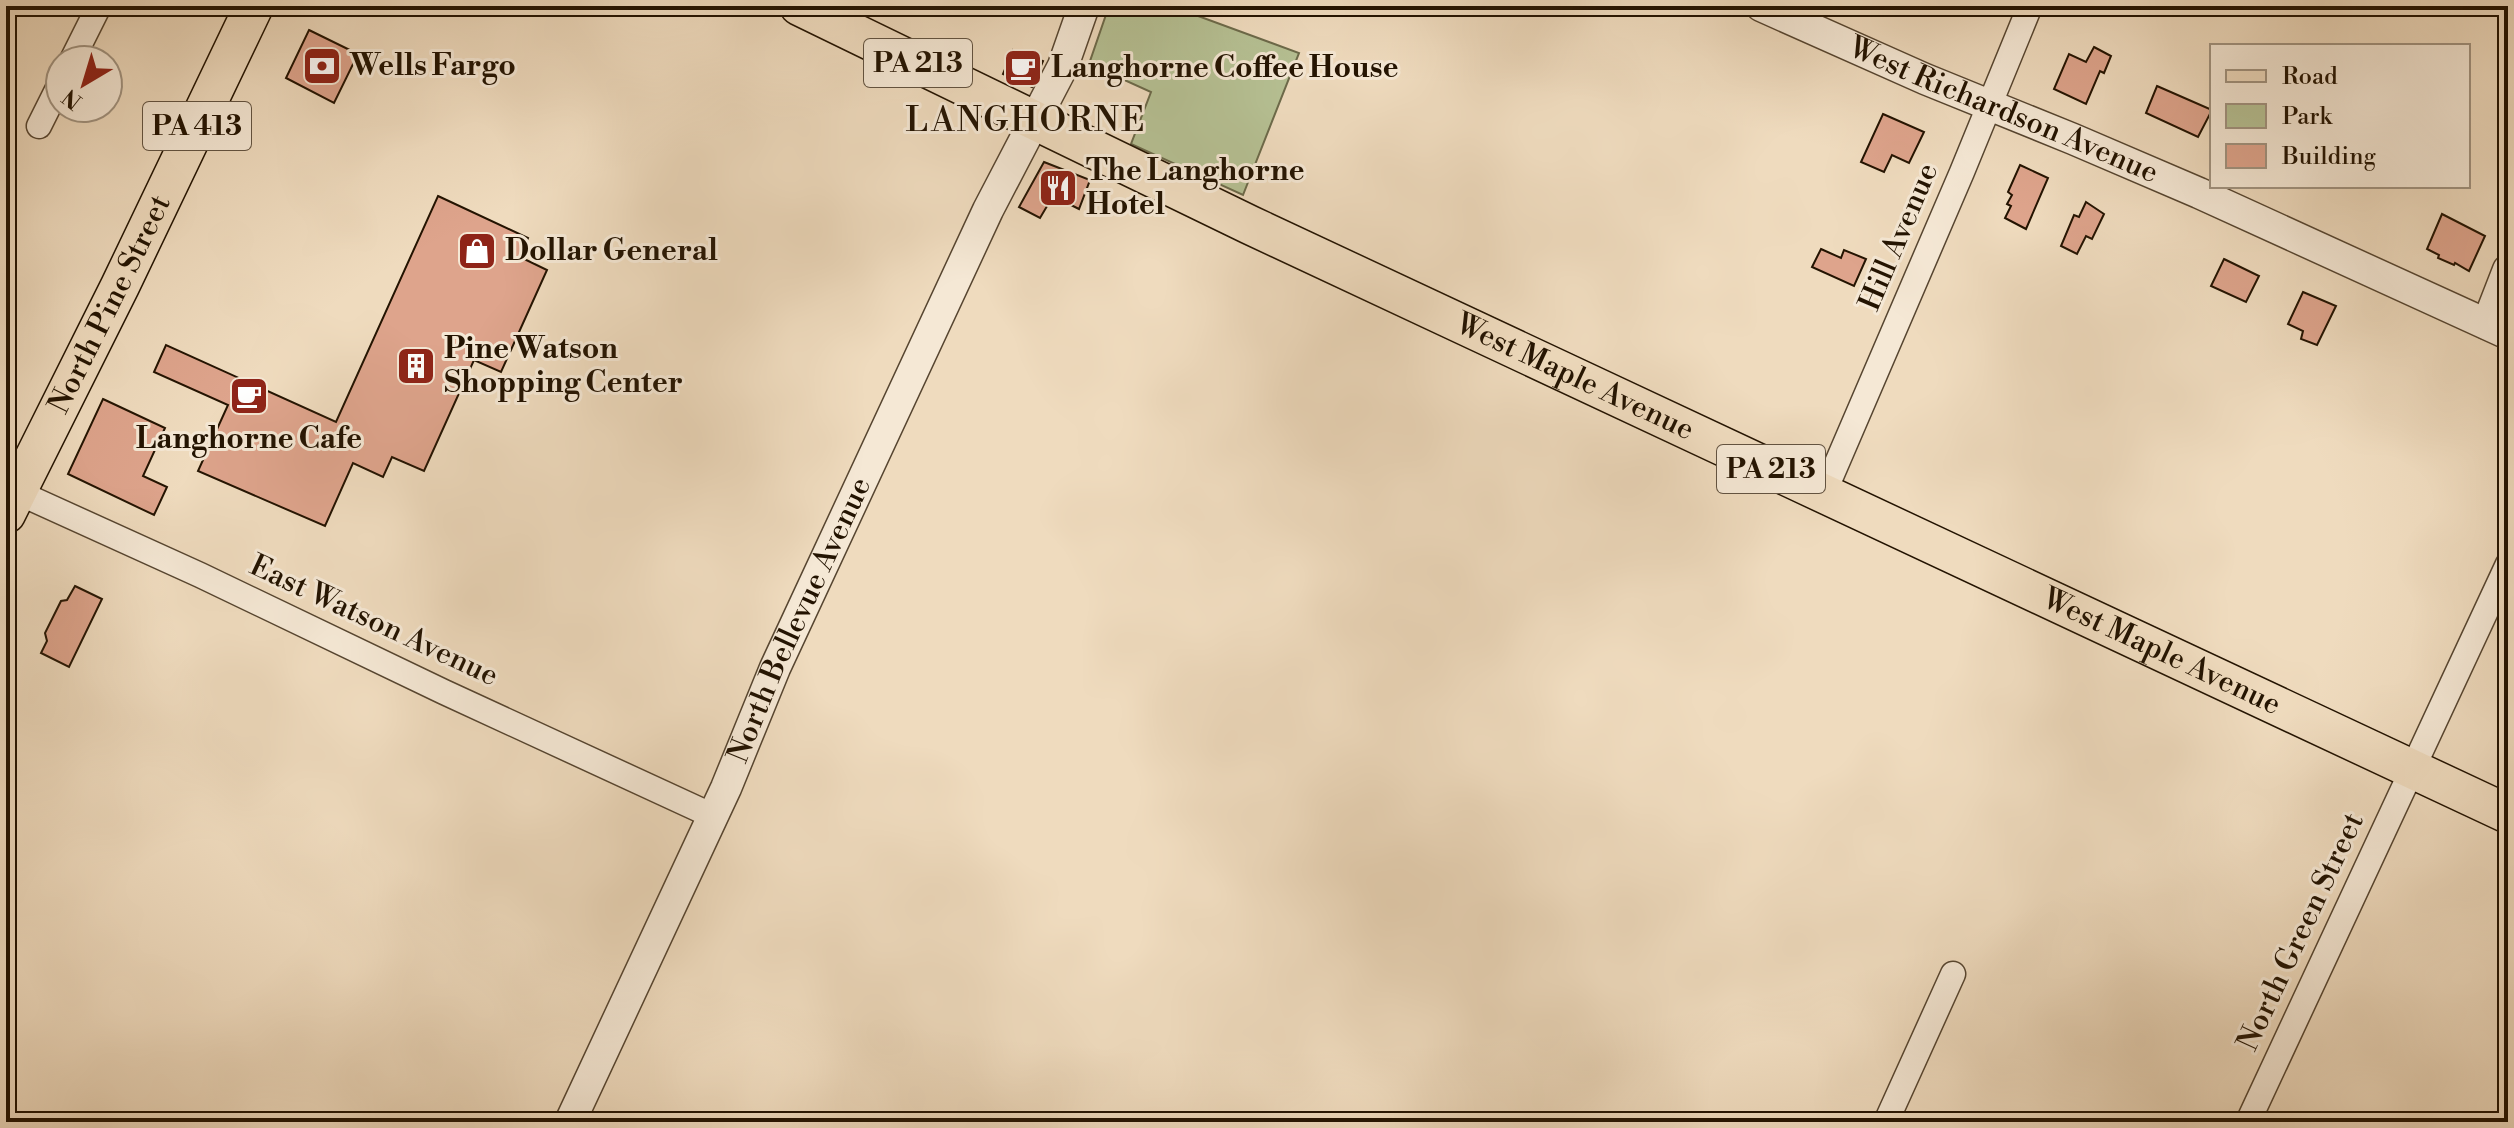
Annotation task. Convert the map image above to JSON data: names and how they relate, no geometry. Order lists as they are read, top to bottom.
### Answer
{
  "streets": {
    "main road": [
      "PA 213",
      "PA 413",
      "North Pine Street",
      "West Maple Avenue"
    ],
    "street": [
      "West Richardson Avenue",
      "Hill Avenue",
      "North Bellevue Avenue",
      "East Watson Avenue",
      "North Green Street"
    ]
  },
  "crossings": [
    ["PA 213", "West Maple Avenue"],
    ["PA 213", "North Bellevue Avenue"],
    ["West Richardson Avenue", "Hill Avenue"],
    ["Hill Avenue", "West Maple Avenue"],
    ["North Pine Street", "East Watson Avenue"],
    ["West Maple Avenue", "North Bellevue Avenue"],
    ["West Maple Avenue", "North Green Street"],
    ["North Bellevue Avenue", "East Watson Avenue"]
  ],
  "districts": ["LANGHORNE"],
  "places": {
    "bank": ["Wells Fargo"],
    "cafe": ["Langhorne Coffee House", "Langhorne Cafe"],
    "restaurant": ["The Langhorne Hotel"],
    "shop": ["Dollar General"],
    "building": ["Pine Watson Shopping Center"]
  },
  "legend": ["Road", "Park", "Building"],
  "north": "bottom left"
}
